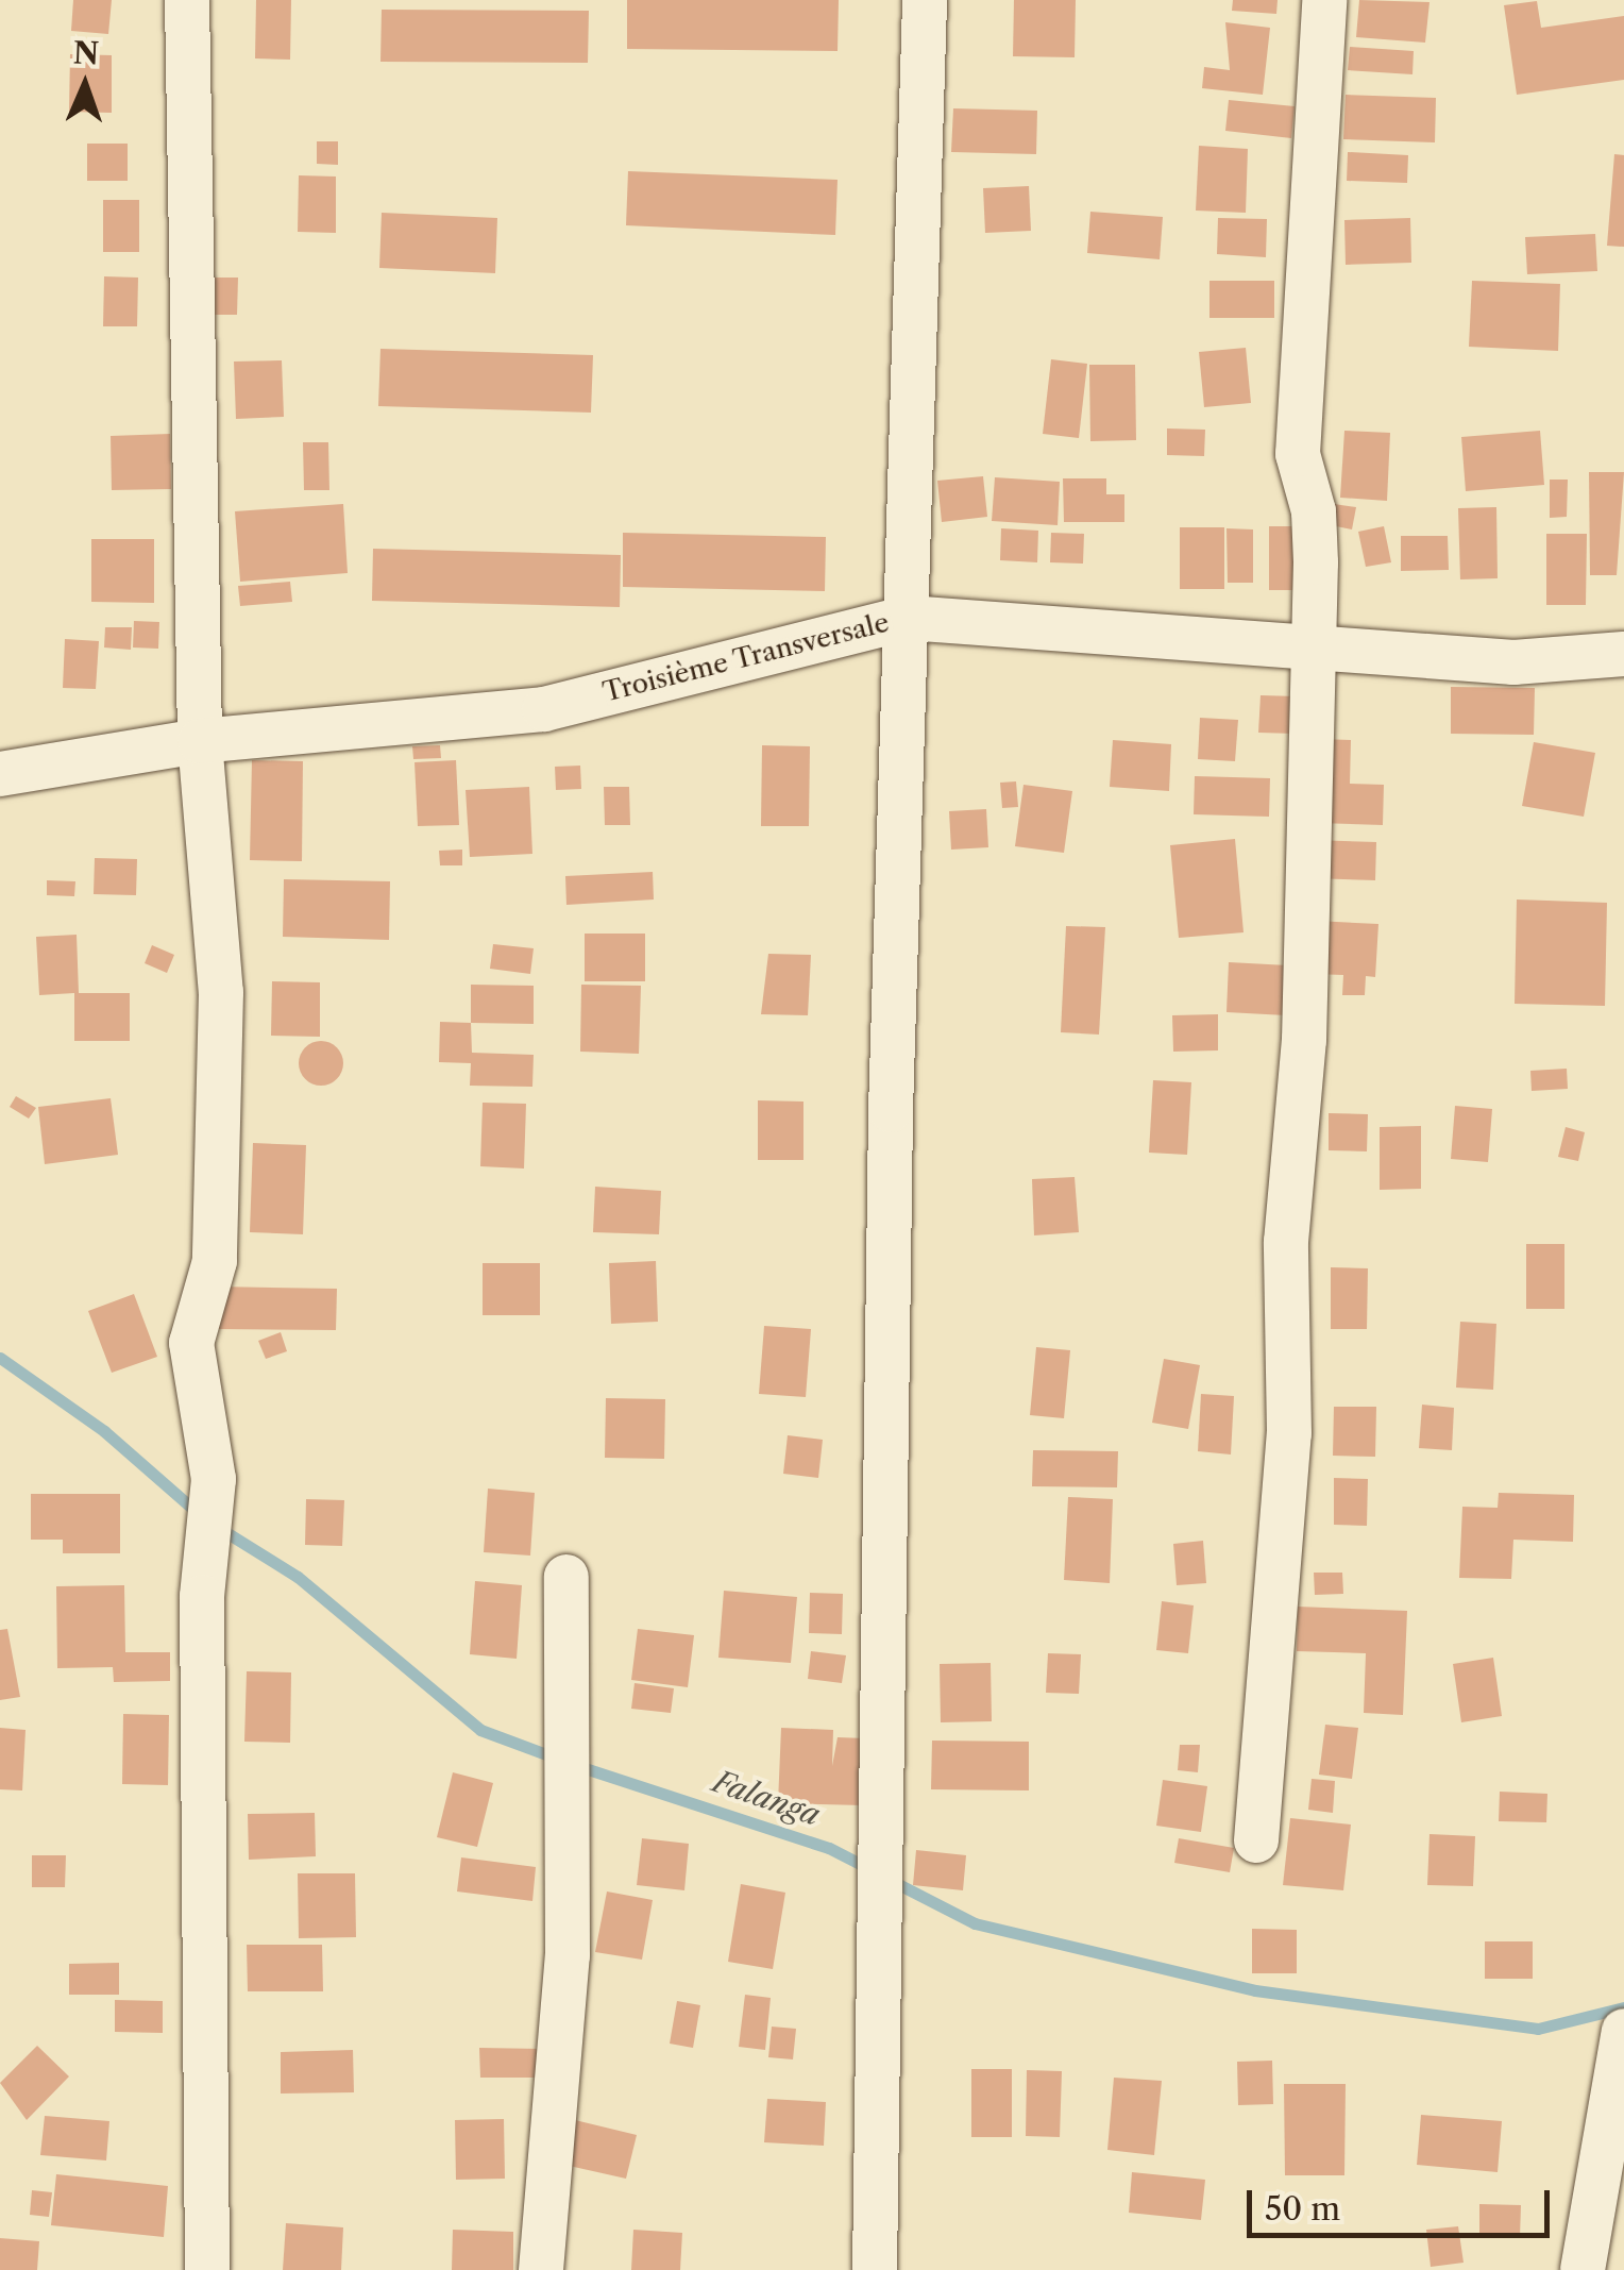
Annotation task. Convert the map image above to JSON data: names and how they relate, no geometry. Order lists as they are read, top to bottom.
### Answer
{
  "streets": {
    "street": ["Troisième Transversale"]
  },
  "water": ["Falanga"],
  "scale_bar": "50 m",
  "north": "top"
}
